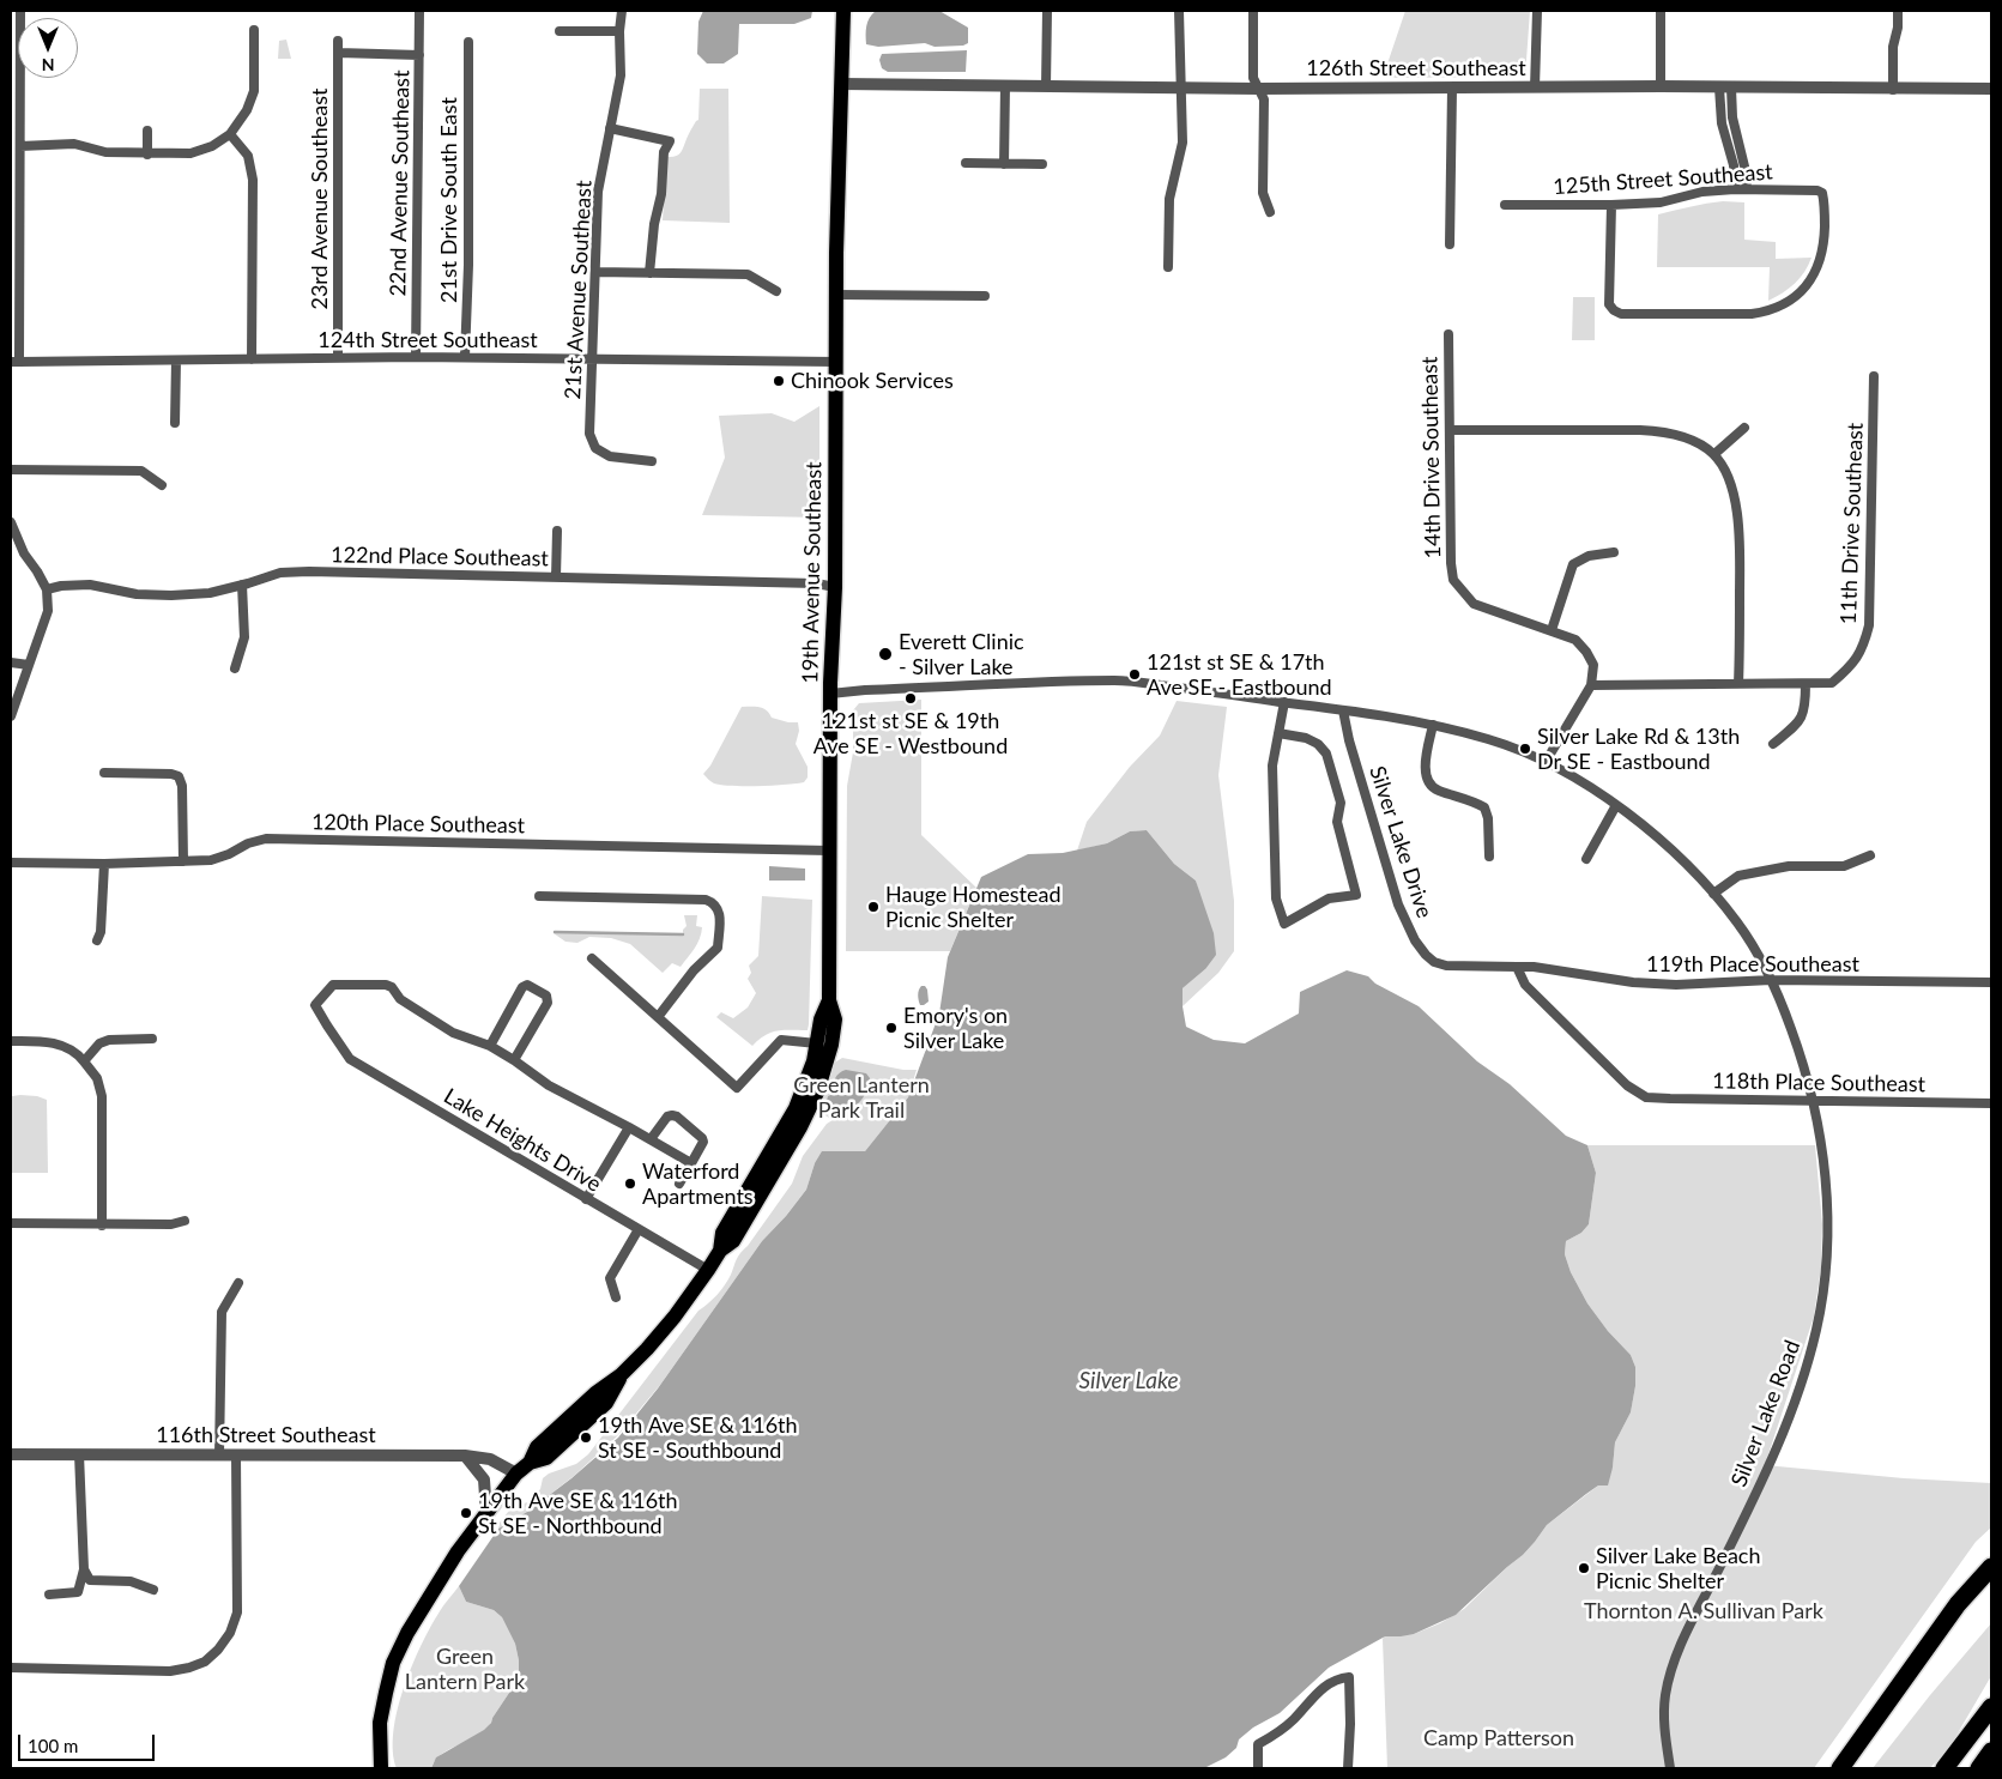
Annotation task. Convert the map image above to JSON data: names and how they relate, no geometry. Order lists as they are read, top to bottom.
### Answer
{
  "streets": {
    "main road": ["19th Avenue Southeast"],
    "street": [
      "126th Street Southeast",
      "125th Street Southeast",
      "22nd Avenue Southeast",
      "23rd Avenue Southeast",
      "21st Drive South East",
      "21st Avenue Southeast",
      "124th Street Southeast",
      "14th Drive Southeast",
      "11th Drive Southeast",
      "122nd Place Southeast",
      "120th Place Southeast",
      "Silver Lake Drive",
      "119th Place Southeast",
      "118th Place Southeast",
      "Lake Heights Drive",
      "Silver Lake Road",
      "116th Street Southeast"
    ]
  },
  "crossings": [
    ["126th Street Southeast", "19th Avenue Southeast"],
    ["22nd Avenue Southeast", "124th Street Southeast"],
    ["23rd Avenue Southeast", "124th Street Southeast"],
    ["21st Drive South East", "124th Street Southeast"],
    ["21st Avenue Southeast", "124th Street Southeast"],
    ["124th Street Southeast", "19th Avenue Southeast"],
    ["122nd Place Southeast", "19th Avenue Southeast"],
    ["19th Avenue Southeast", "120th Place Southeast"],
    ["19th Avenue Southeast", "Lake Heights Drive"],
    ["19th Avenue Southeast", "Silver Lake Road"],
    ["19th Avenue Southeast", "116th Street Southeast"],
    ["Silver Lake Drive", "119th Place Southeast"],
    ["Silver Lake Drive", "118th Place Southeast"],
    ["Silver Lake Drive", "Silver Lake Road"],
    ["119th Place Southeast", "118th Place Southeast"],
    ["119th Place Southeast", "Silver Lake Road"],
    ["118th Place Southeast", "Silver Lake Road"]
  ],
  "water": ["Silver Lake"],
  "parks": [
    "Green Lantern Park Trail",
    "Thornton A. Sullivan Park",
    "Green Lantern Park",
    "Camp Patterson"
  ],
  "places": [
    "Chinook Services",
    "Everett Clinic - Silver Lake",
    "121st st SE & 17th Ave SE - Eastbound",
    "121st st SE & 19th Ave SE - Westbound",
    "Silver Lake Rd & 13th Dr SE - Eastbound",
    "Hauge Homestead Picnic Shelter",
    "Emory's on Silver Lake",
    "Waterford Apartments",
    "19th Ave SE & 116th St SE - Southbound",
    "19th Ave SE & 116th St SE - Northbound",
    "Silver Lake Beach Picnic Shelter"
  ],
  "scale_bar": "100 m",
  "north": "bottom"
}
